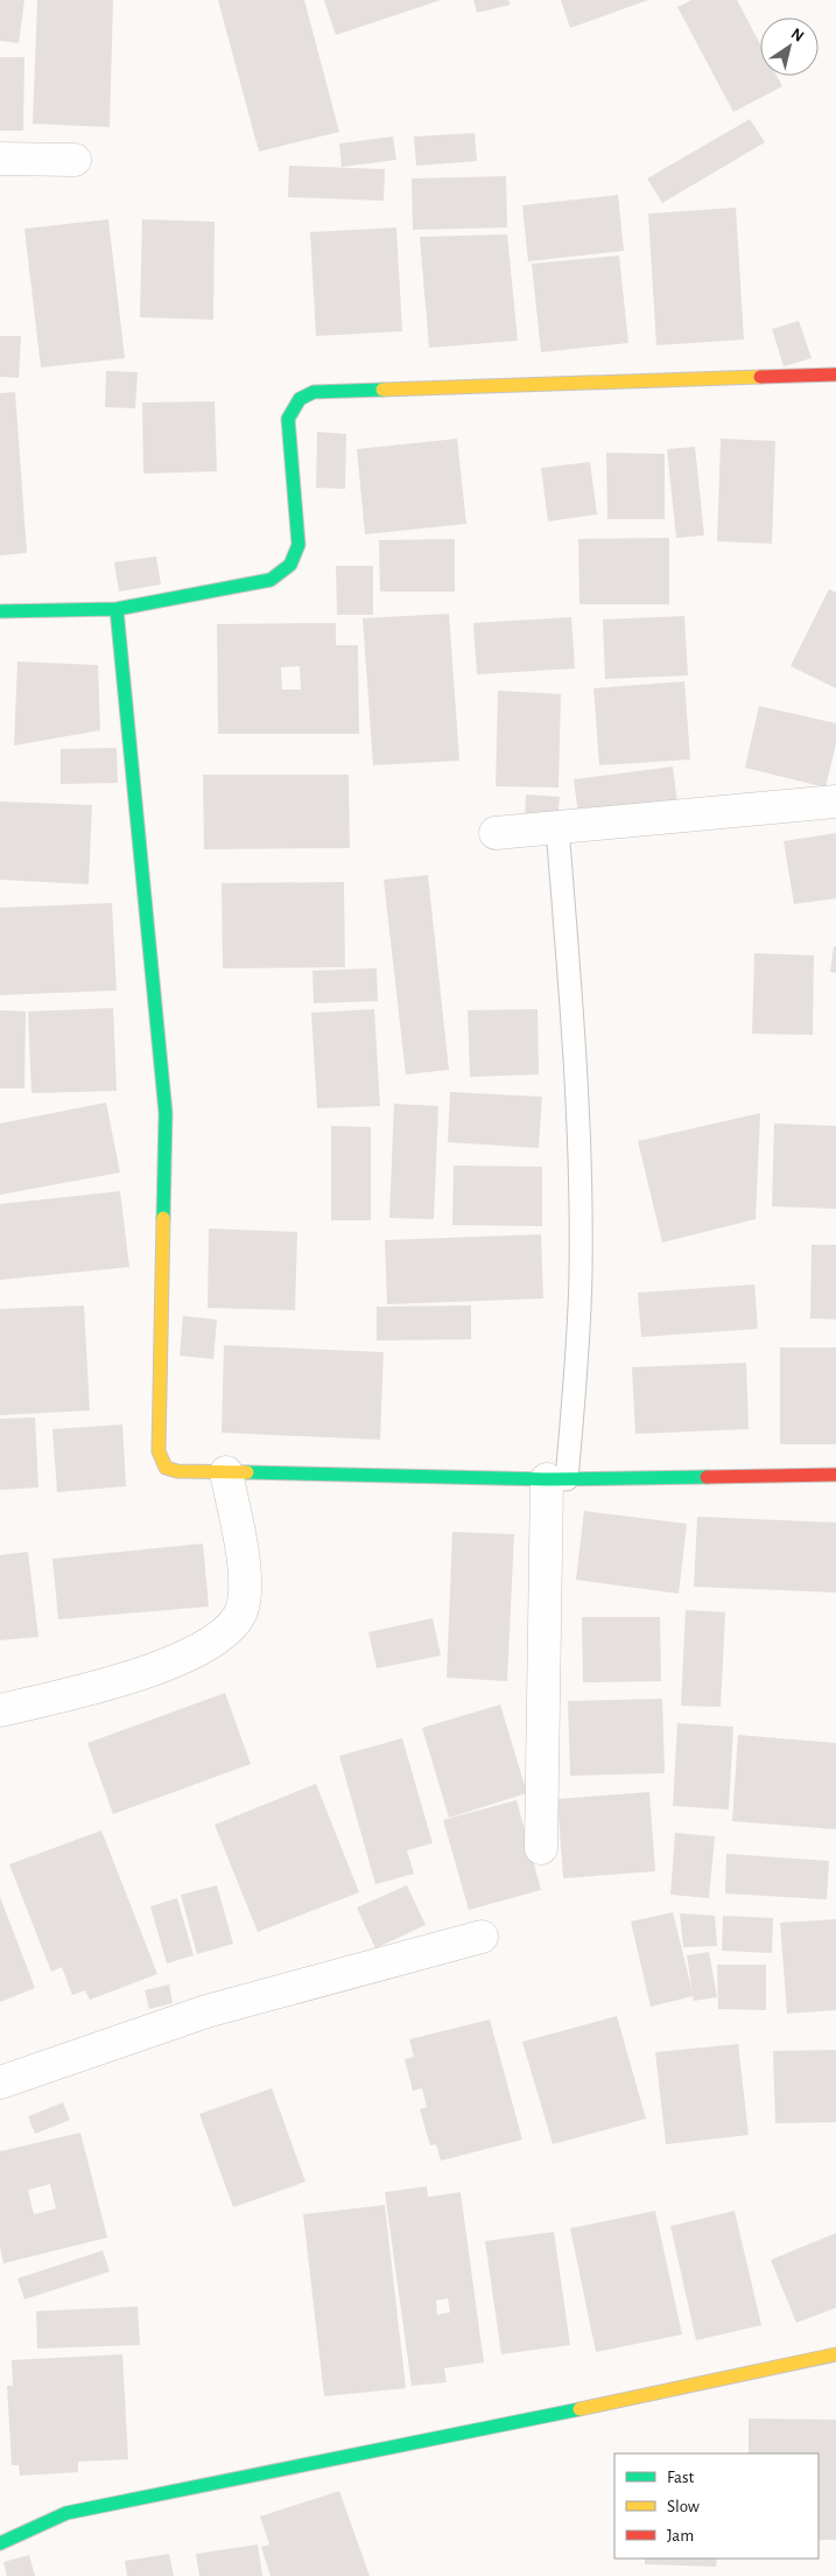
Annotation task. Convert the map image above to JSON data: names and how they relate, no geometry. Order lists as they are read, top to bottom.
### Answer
{
  "legend": ["Fast", "Slow", "Jam"],
  "north": "top right"
}
